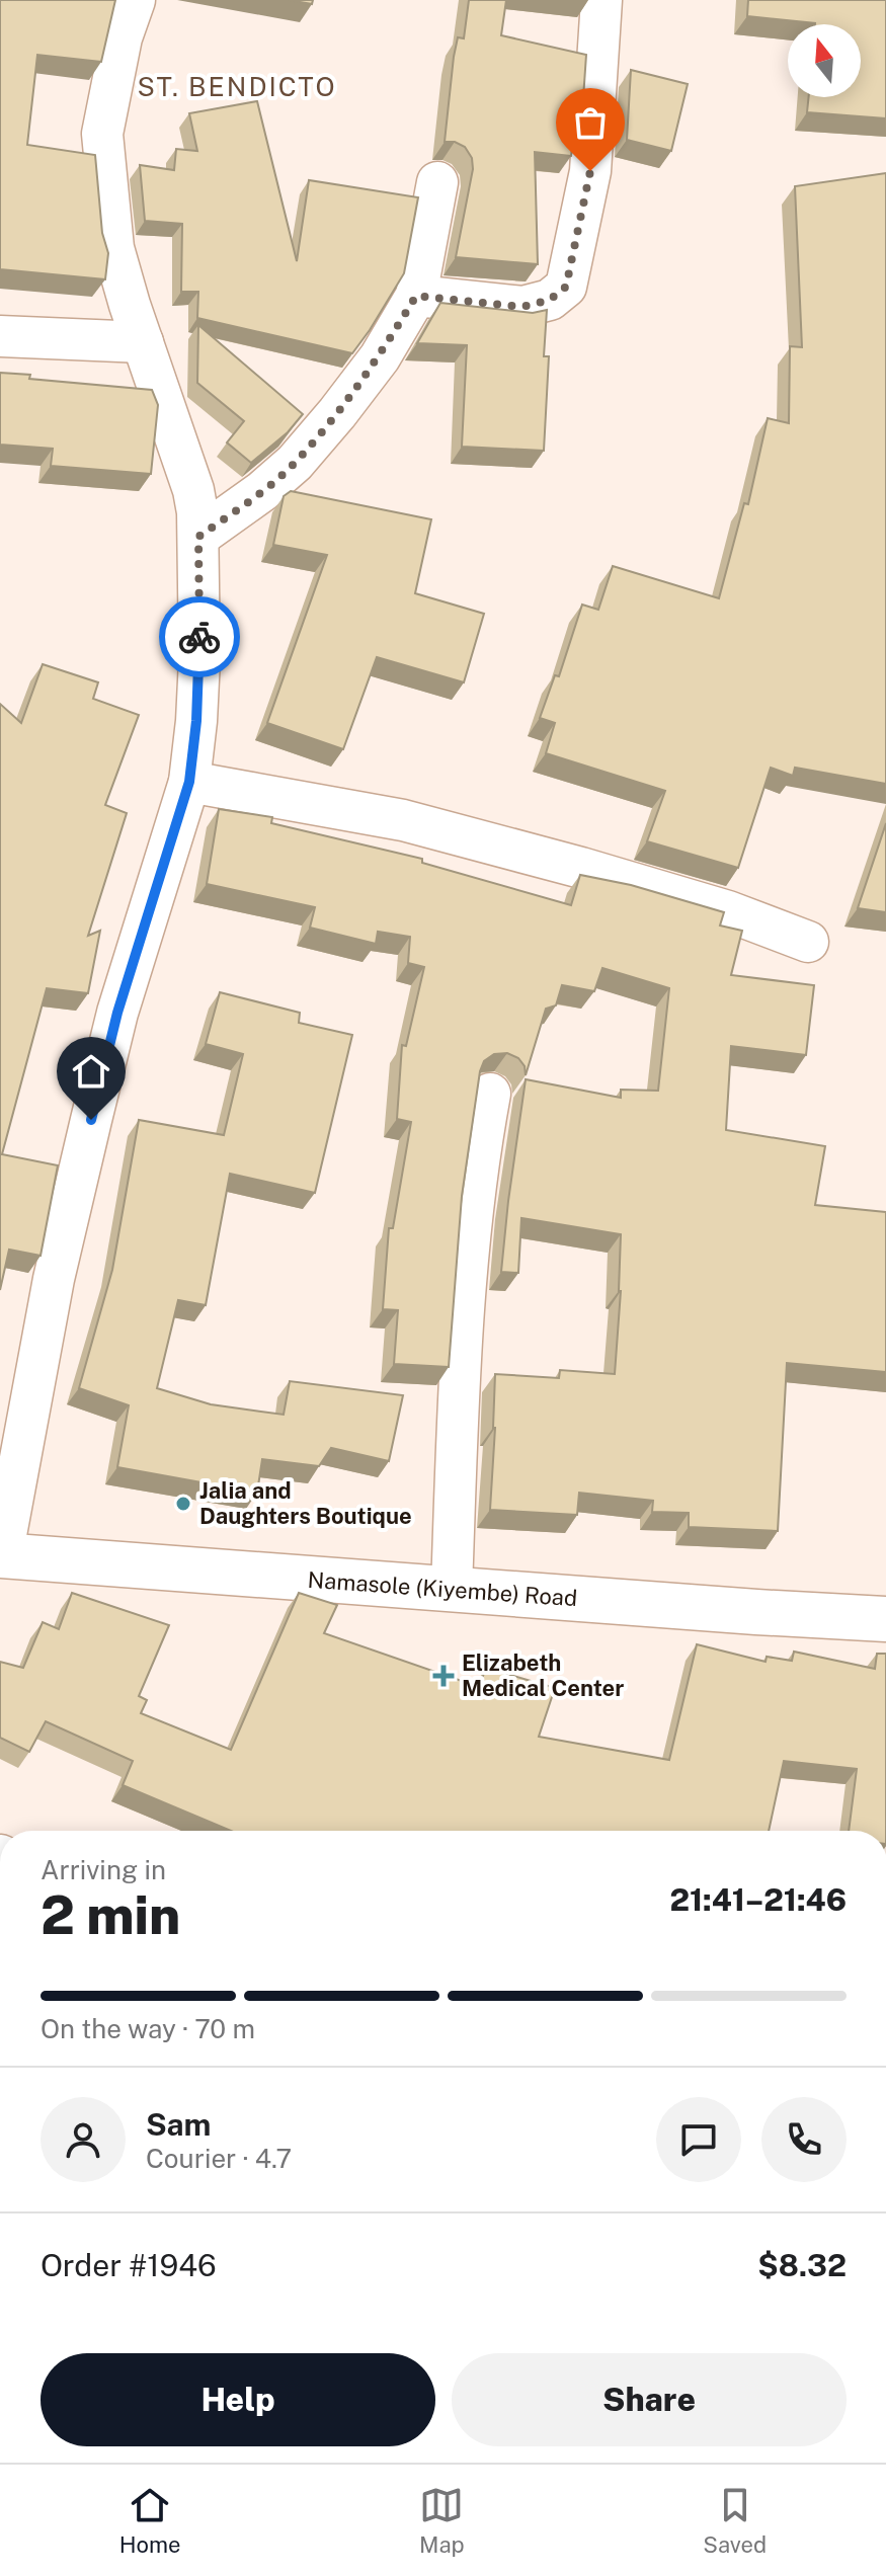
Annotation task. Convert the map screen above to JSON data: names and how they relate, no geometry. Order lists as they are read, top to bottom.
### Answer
{
  "streets": {
    "main road": ["Namasole (Kiyembe) Road"]
  },
  "districts": ["ST. BENDICTO"],
  "places": {
    "other": ["Jalia and Daughters Boutique"],
    "health": ["Elizabeth Medical Center"]
  },
  "north": "top",
  "page": {
    "heading": ["2 min", "Arriving in", "21:41–21:46"],
    "panel": [
      "Sam",
      "Courier · 4.7",
      "Order #1946",
      "$8.32"
    ],
    "bar": "On the way · 70 m",
    "buttons": ["Help", "Share"],
    "tabs": ["Home", "Map", "Saved"]
  }
}
